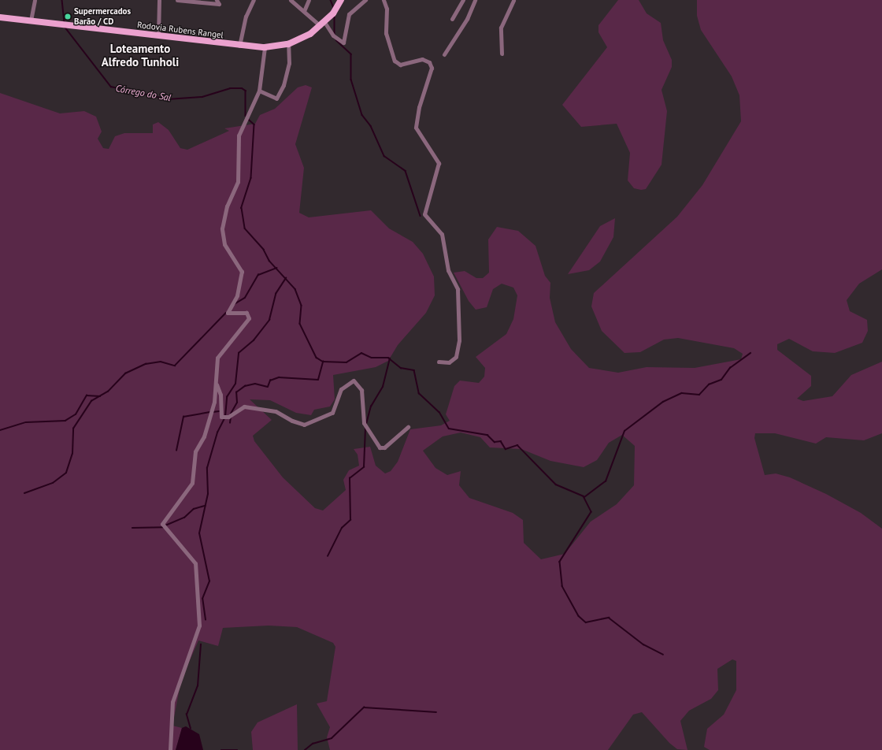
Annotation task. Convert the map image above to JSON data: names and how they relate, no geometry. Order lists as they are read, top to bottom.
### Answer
{
  "streets": {
    "main road": ["Rodovia Rubens Rangel"]
  },
  "districts": ["Loteamento Alfredo Tunholi"],
  "water": ["Córrego do Sal"],
  "places": ["Supermercados Barão / CD"]
}
